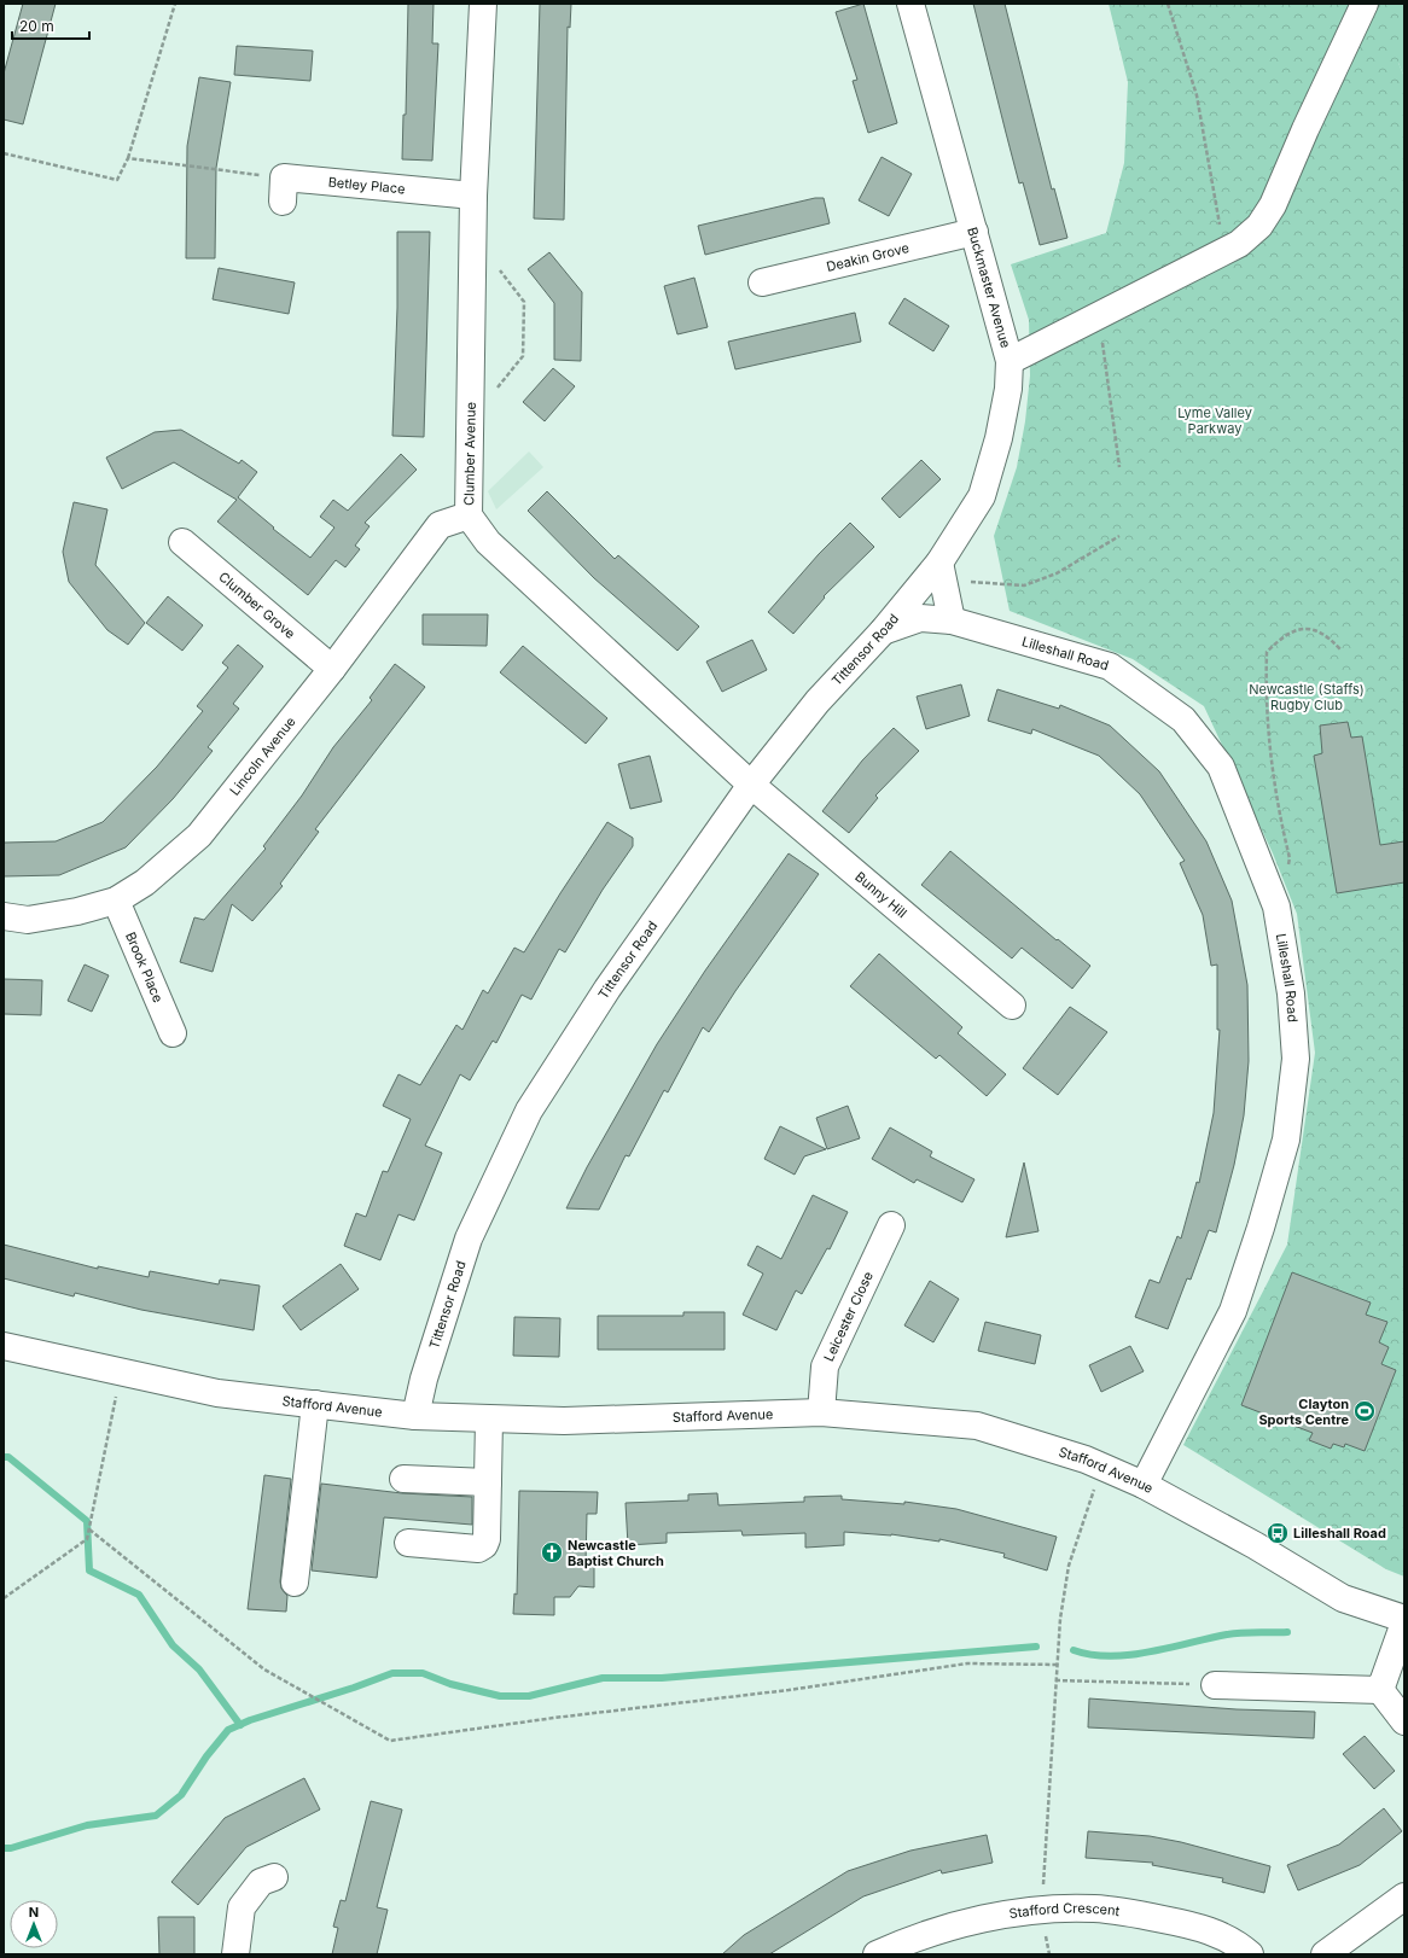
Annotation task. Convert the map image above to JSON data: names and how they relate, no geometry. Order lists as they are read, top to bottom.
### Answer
{
  "streets": {
    "street": [
      "Betley Place",
      "Deakin Grove",
      "Buckmaster Avenue",
      "Clumber Avenue",
      "Clumber Grove",
      "Tittensor Road",
      "Lilleshall Road",
      "Lincoln Avenue",
      "Bunny Hill",
      "Brook Place",
      "Leicester Close",
      "Stafford Avenue",
      "Stafford Crescent"
    ]
  },
  "crossings": [
    ["Betley Place", "Clumber Avenue"],
    ["Deakin Grove", "Buckmaster Avenue"],
    ["Buckmaster Avenue", "Tittensor Road"],
    ["Clumber Avenue", "Tittensor Road"],
    ["Clumber Avenue", "Lincoln Avenue"],
    ["Clumber Avenue", "Bunny Hill"],
    ["Clumber Grove", "Lincoln Avenue"],
    ["Tittensor Road", "Lilleshall Road"],
    ["Tittensor Road", "Bunny Hill"],
    ["Tittensor Road", "Stafford Avenue"],
    ["Lilleshall Road", "Stafford Avenue"],
    ["Lincoln Avenue", "Brook Place"],
    ["Leicester Close", "Stafford Avenue"]
  ],
  "parks": ["Lyme Valley Parkway", "Newcastle (Staffs) Rugby Club"],
  "places": {
    "sports": ["Clayton Sports Centre"],
    "bus stop": ["Lilleshall Road"],
    "church": ["Newcastle Baptist Church"]
  },
  "scale_bar": "20 m",
  "north": "top"
}
